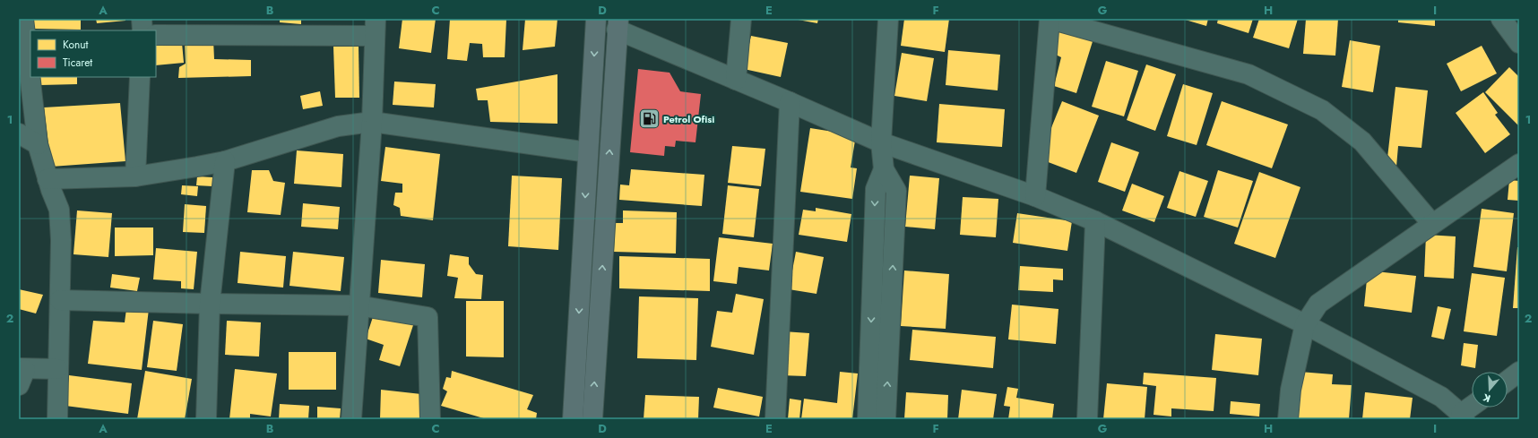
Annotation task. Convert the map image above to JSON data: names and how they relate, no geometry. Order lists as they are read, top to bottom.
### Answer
{
  "places": {
    "fuel station": ["Petrol Ofisi"]
  },
  "legend": ["Konut", "Ticaret"],
  "north": "bottom",
  "grid": {
    "columns": [
      "A",
      "B",
      "C",
      "D",
      "E",
      "F",
      "G",
      "H",
      "I"
    ],
    "rows": ["1", "2"]
  }
}
